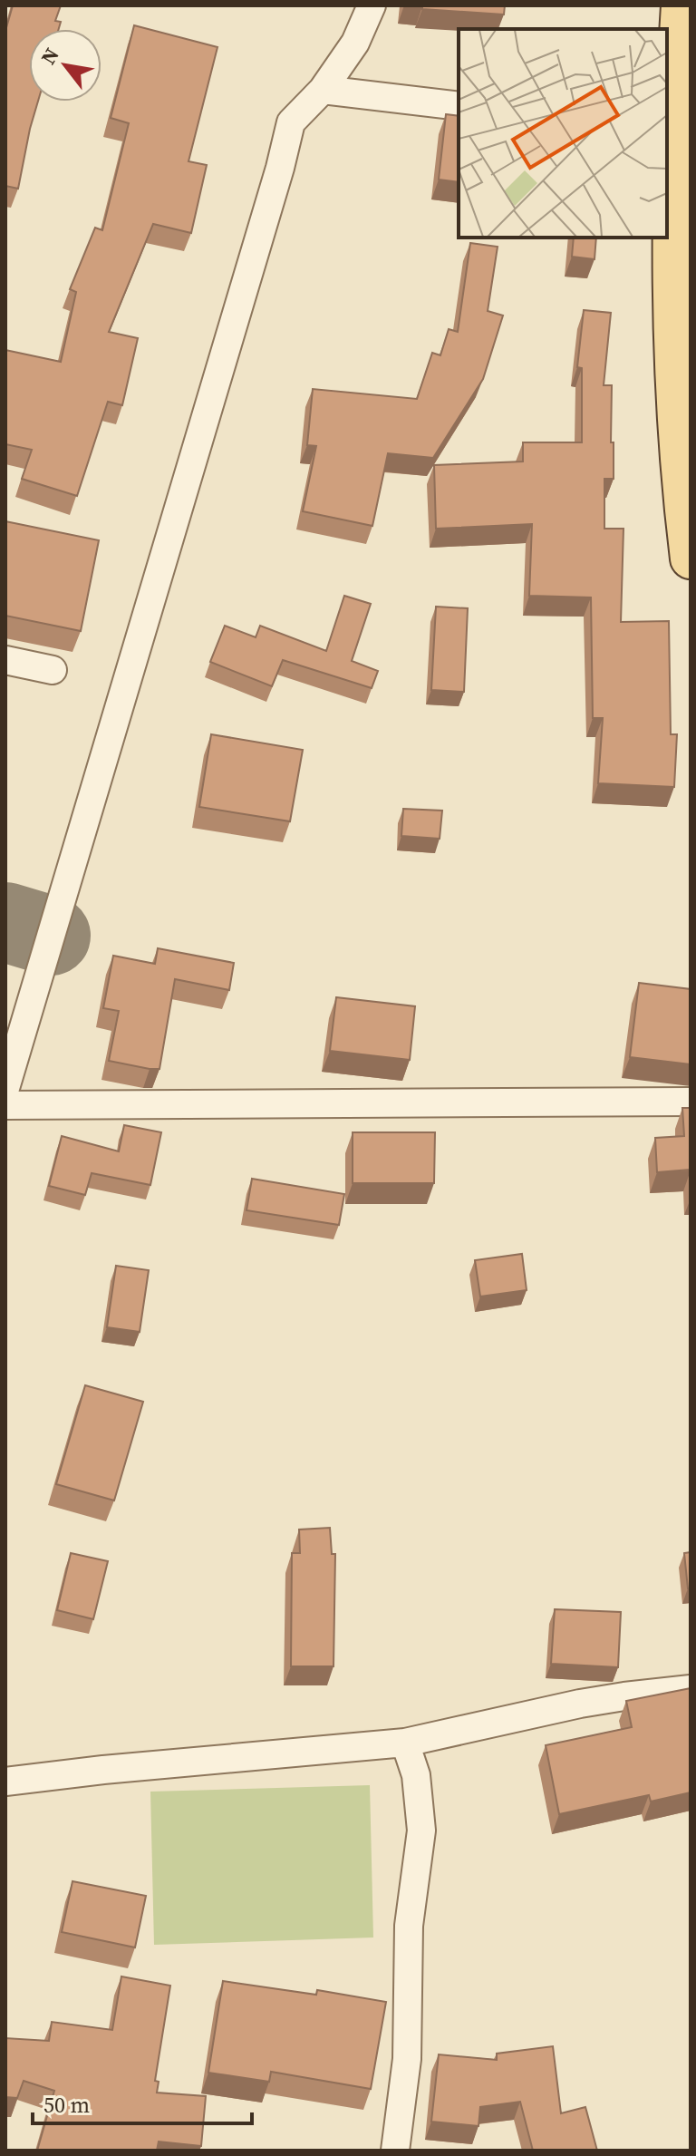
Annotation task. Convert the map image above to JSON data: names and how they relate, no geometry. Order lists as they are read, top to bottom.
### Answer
{
  "scale_bar": "50 m",
  "north": "top left"
}
